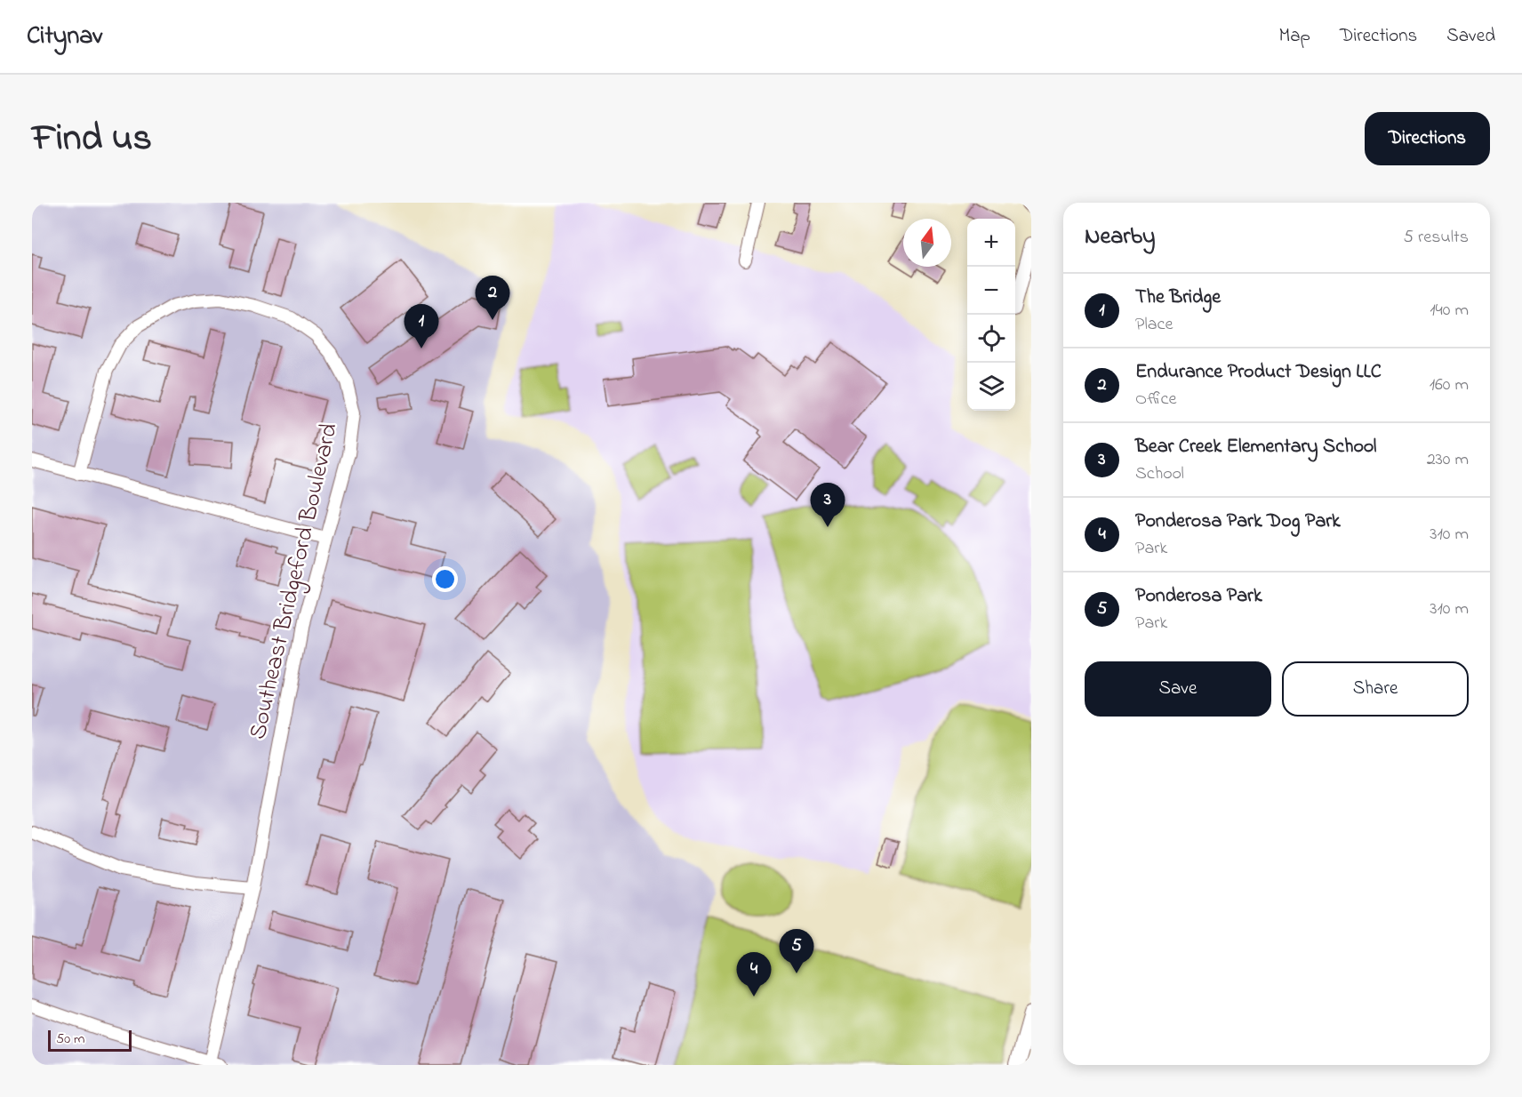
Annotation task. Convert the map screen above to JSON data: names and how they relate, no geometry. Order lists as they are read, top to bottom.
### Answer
{
  "streets": {
    "street": ["Southeast Bridgeford Boulevard"]
  },
  "scale_bar": "50 m",
  "north": "top",
  "page": {
    "header": "Citynav",
    "nav": ["Map", "Directions", "Saved"],
    "title": "Find us",
    "buttons": [
      "Directions",
      ["Save", "Share"]
    ],
    "heading": ["Nearby", "5 results"],
    "map_buttons": ["+", "−"],
    "list": [
      {
        "mark": "1",
        "name": "The Bridge",
        "note": "Place",
        "value": "140 m"
      },
      {
        "mark": "2",
        "name": "Endurance Product Design LLC",
        "note": "Office",
        "value": "160 m"
      },
      {
        "mark": "3",
        "name": "Bear Creek Elementary School",
        "note": "School",
        "value": "230 m"
      },
      {
        "mark": "4",
        "name": "Ponderosa Park Dog Park",
        "note": "Park",
        "value": "310 m"
      },
      {
        "mark": "5",
        "name": "Ponderosa Park",
        "note": "Park",
        "value": "310 m"
      }
    ],
    "pins": [
      "2",
      "1",
      "3",
      "5",
      "4"
    ],
    "scale": "50 m"
  }
}
